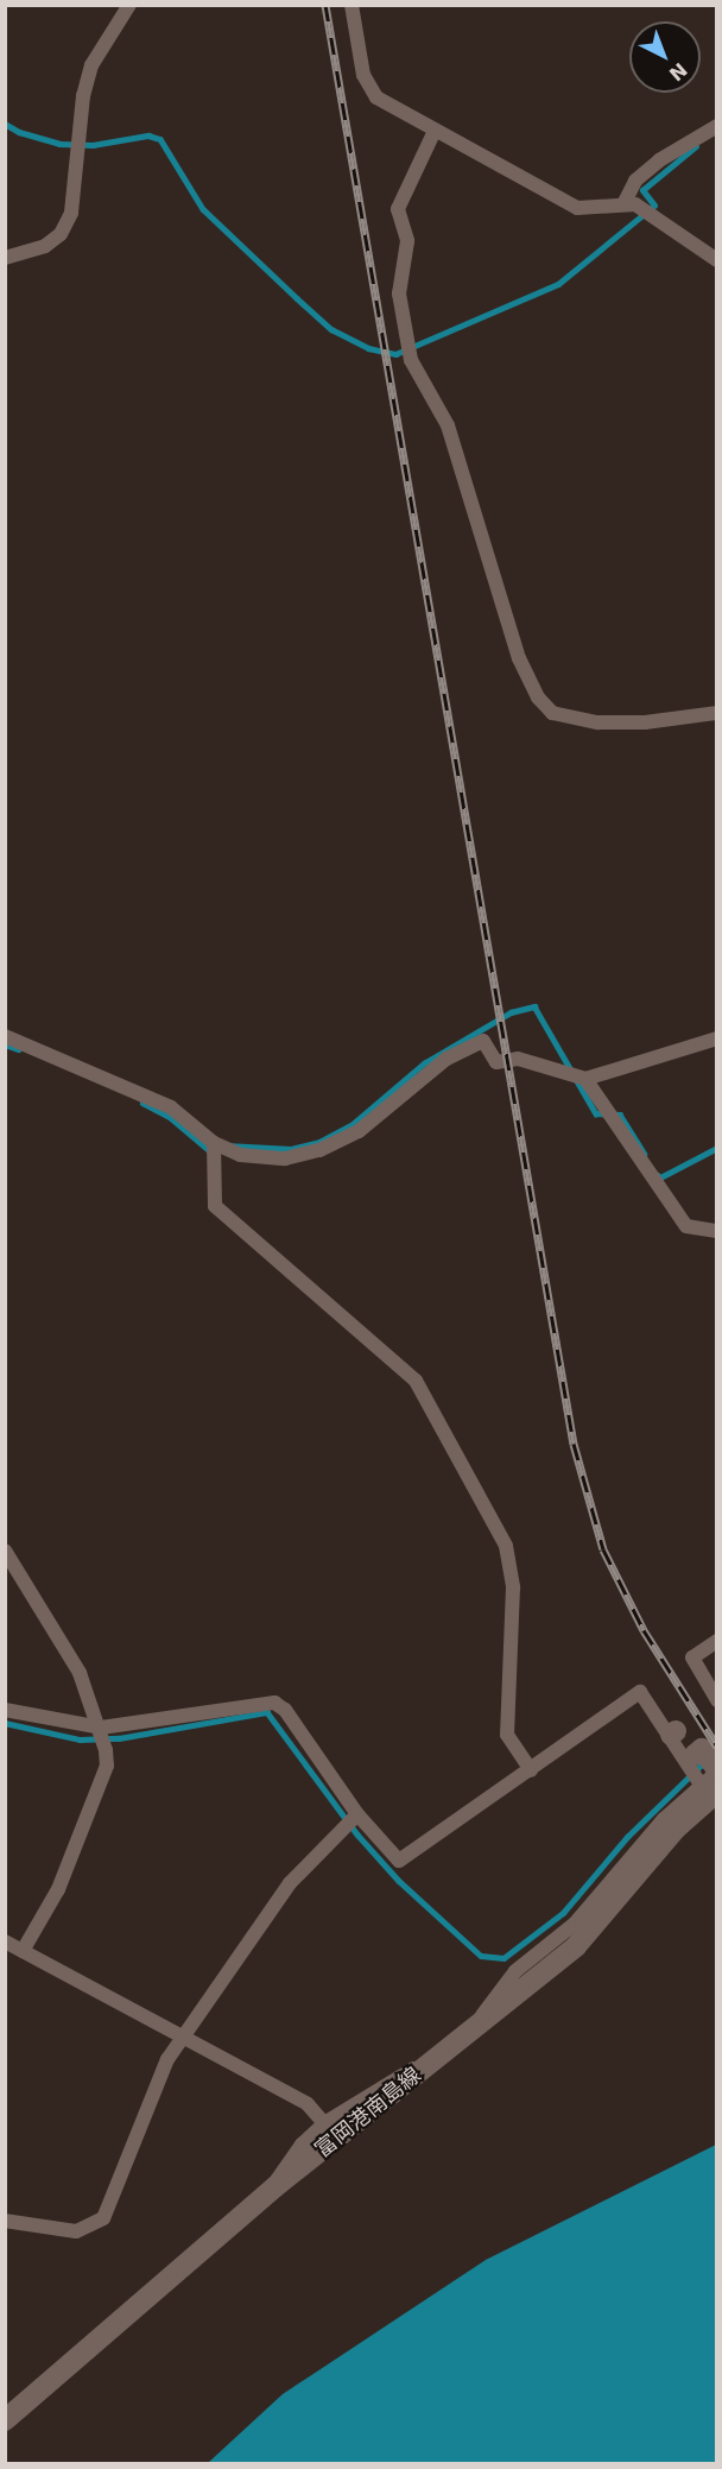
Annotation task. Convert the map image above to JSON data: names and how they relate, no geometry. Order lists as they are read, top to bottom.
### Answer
{
  "streets": {
    "main road": ["富岡港南島線"]
  },
  "north": "bottom right"
}
